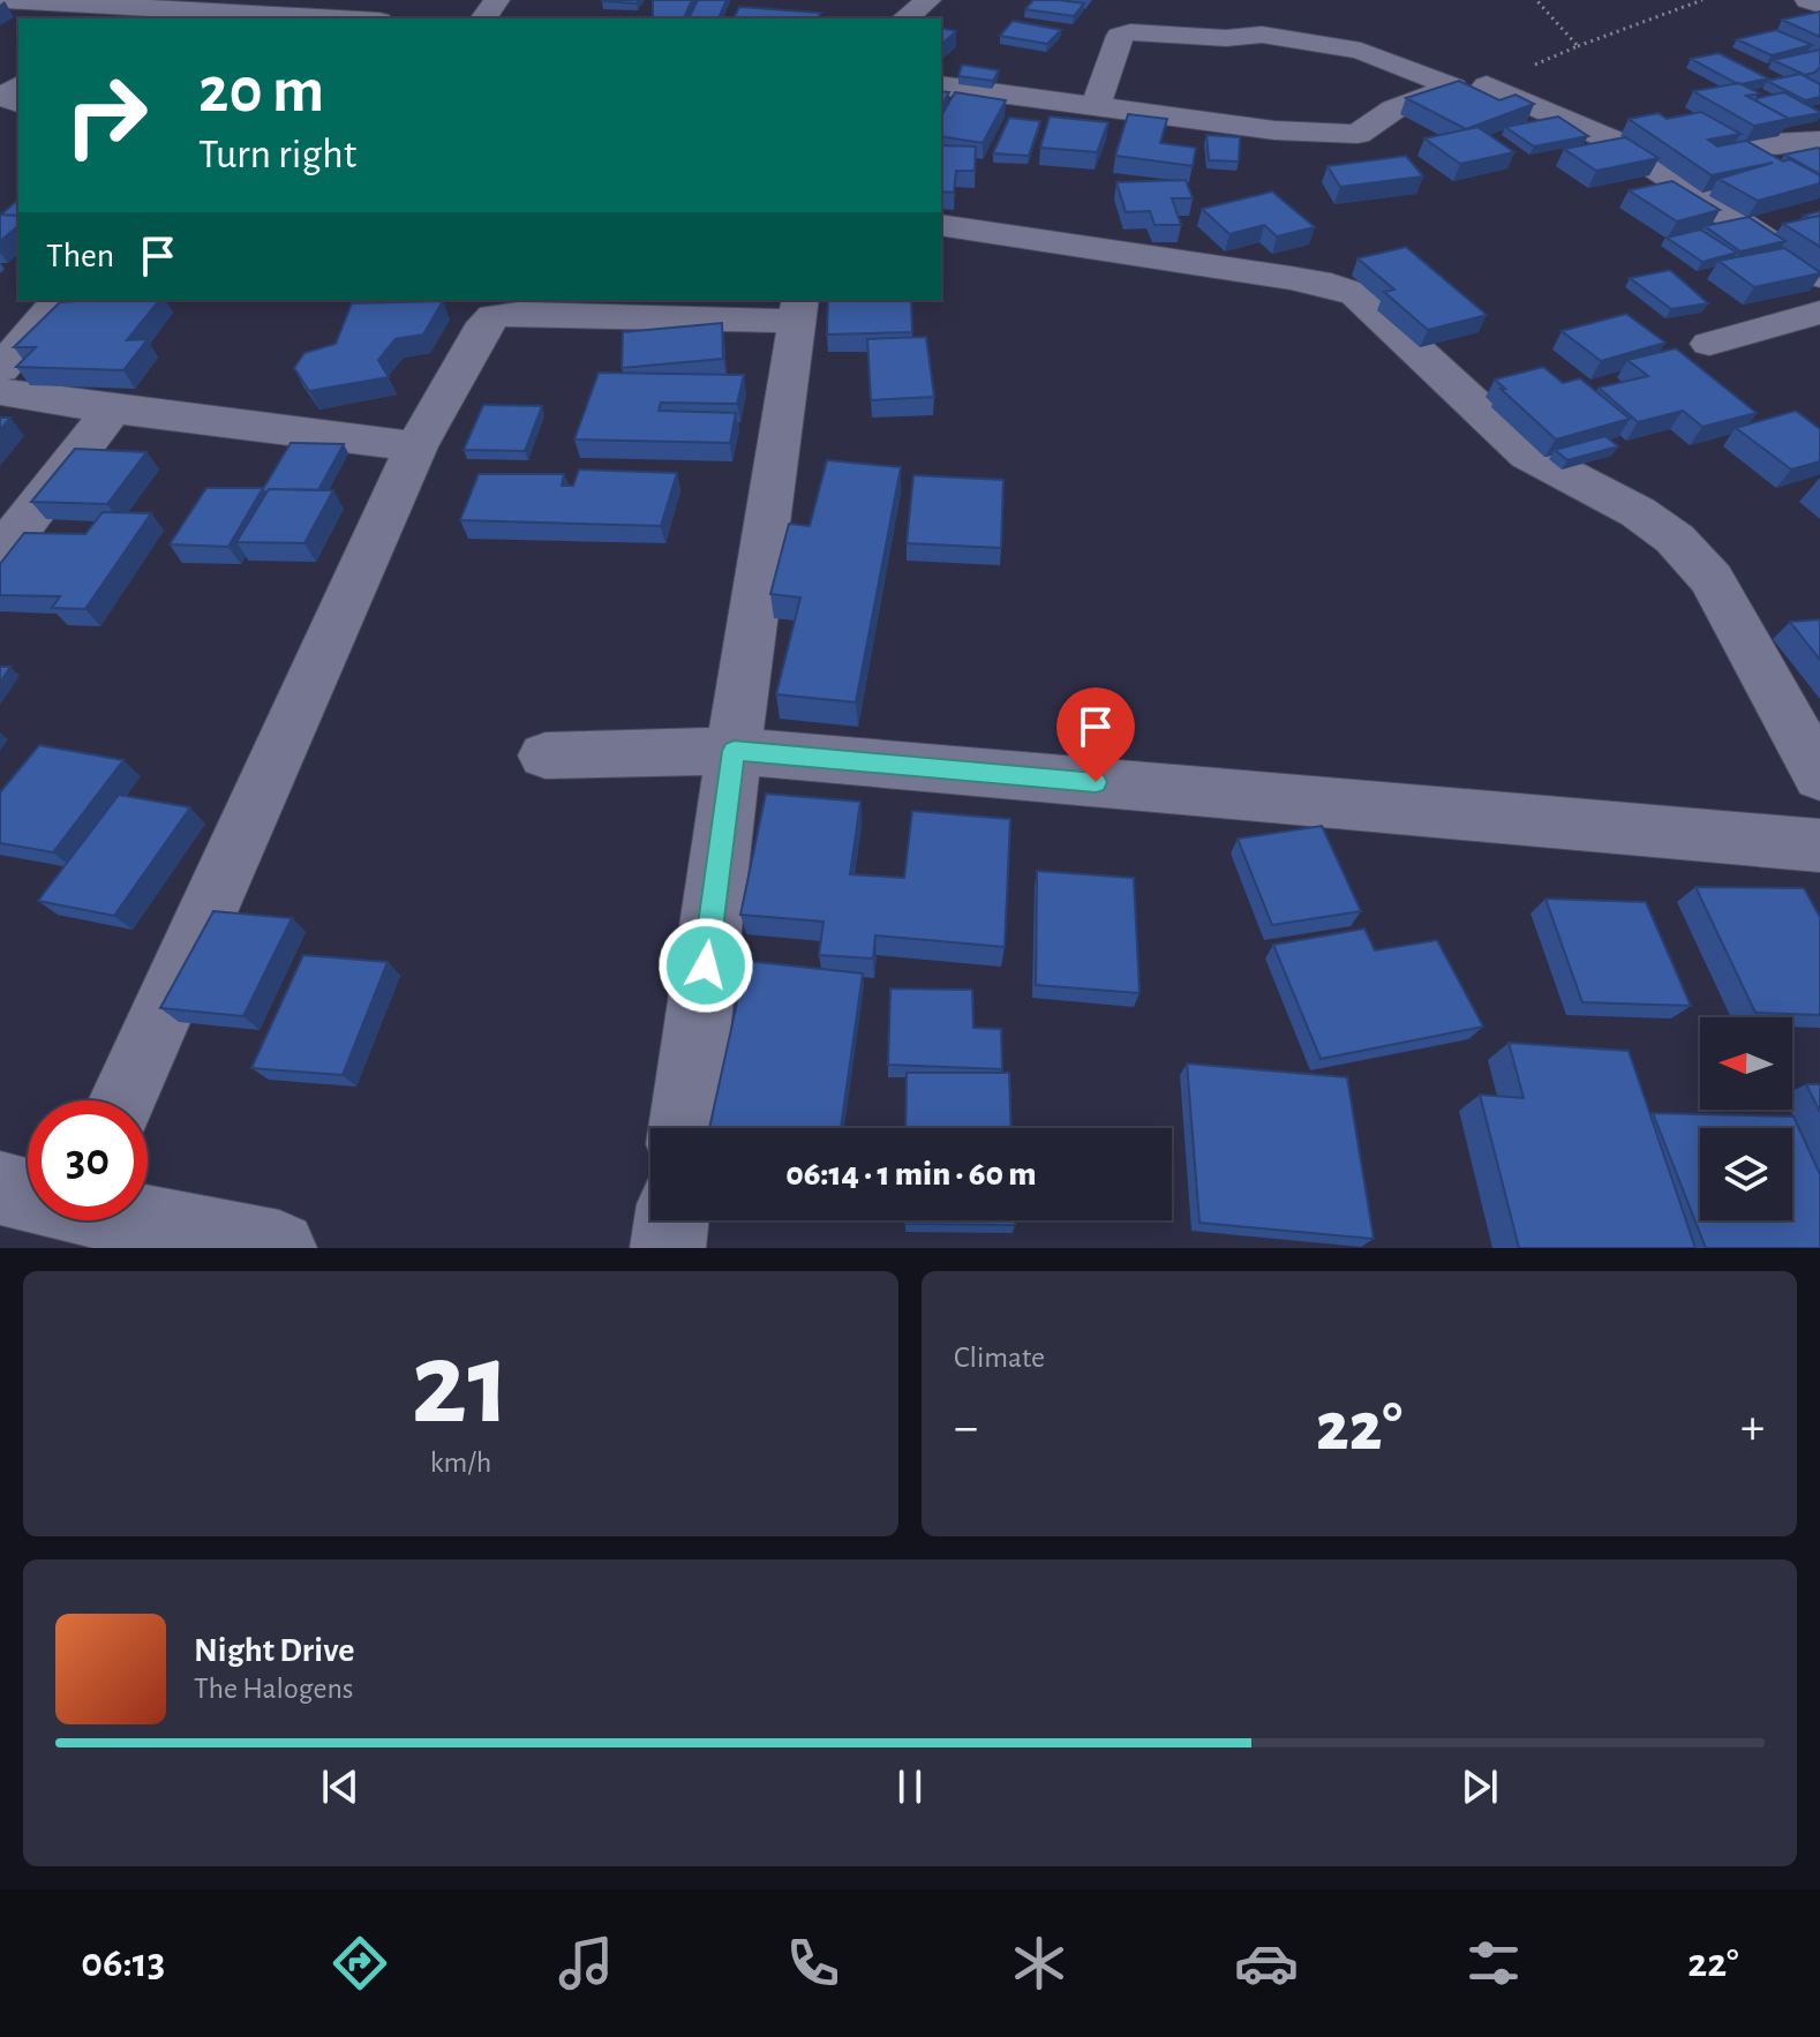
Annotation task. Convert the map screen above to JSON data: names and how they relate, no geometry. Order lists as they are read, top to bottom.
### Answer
{
  "north": "left",
  "page": {
    "turn": ["20 m", "Turn right"],
    "then": "Then",
    "limit": "30",
    "trip": "06:14 · 1 min · 60 m",
    "tile": [
      ["21", "km/h"],
      "Climate"
    ],
    "heat": ["−", "22°", "+"],
    "song": ["Night Drive", "The Halogens"],
    "tabs": ["06:13", "22°"]
  }
}
